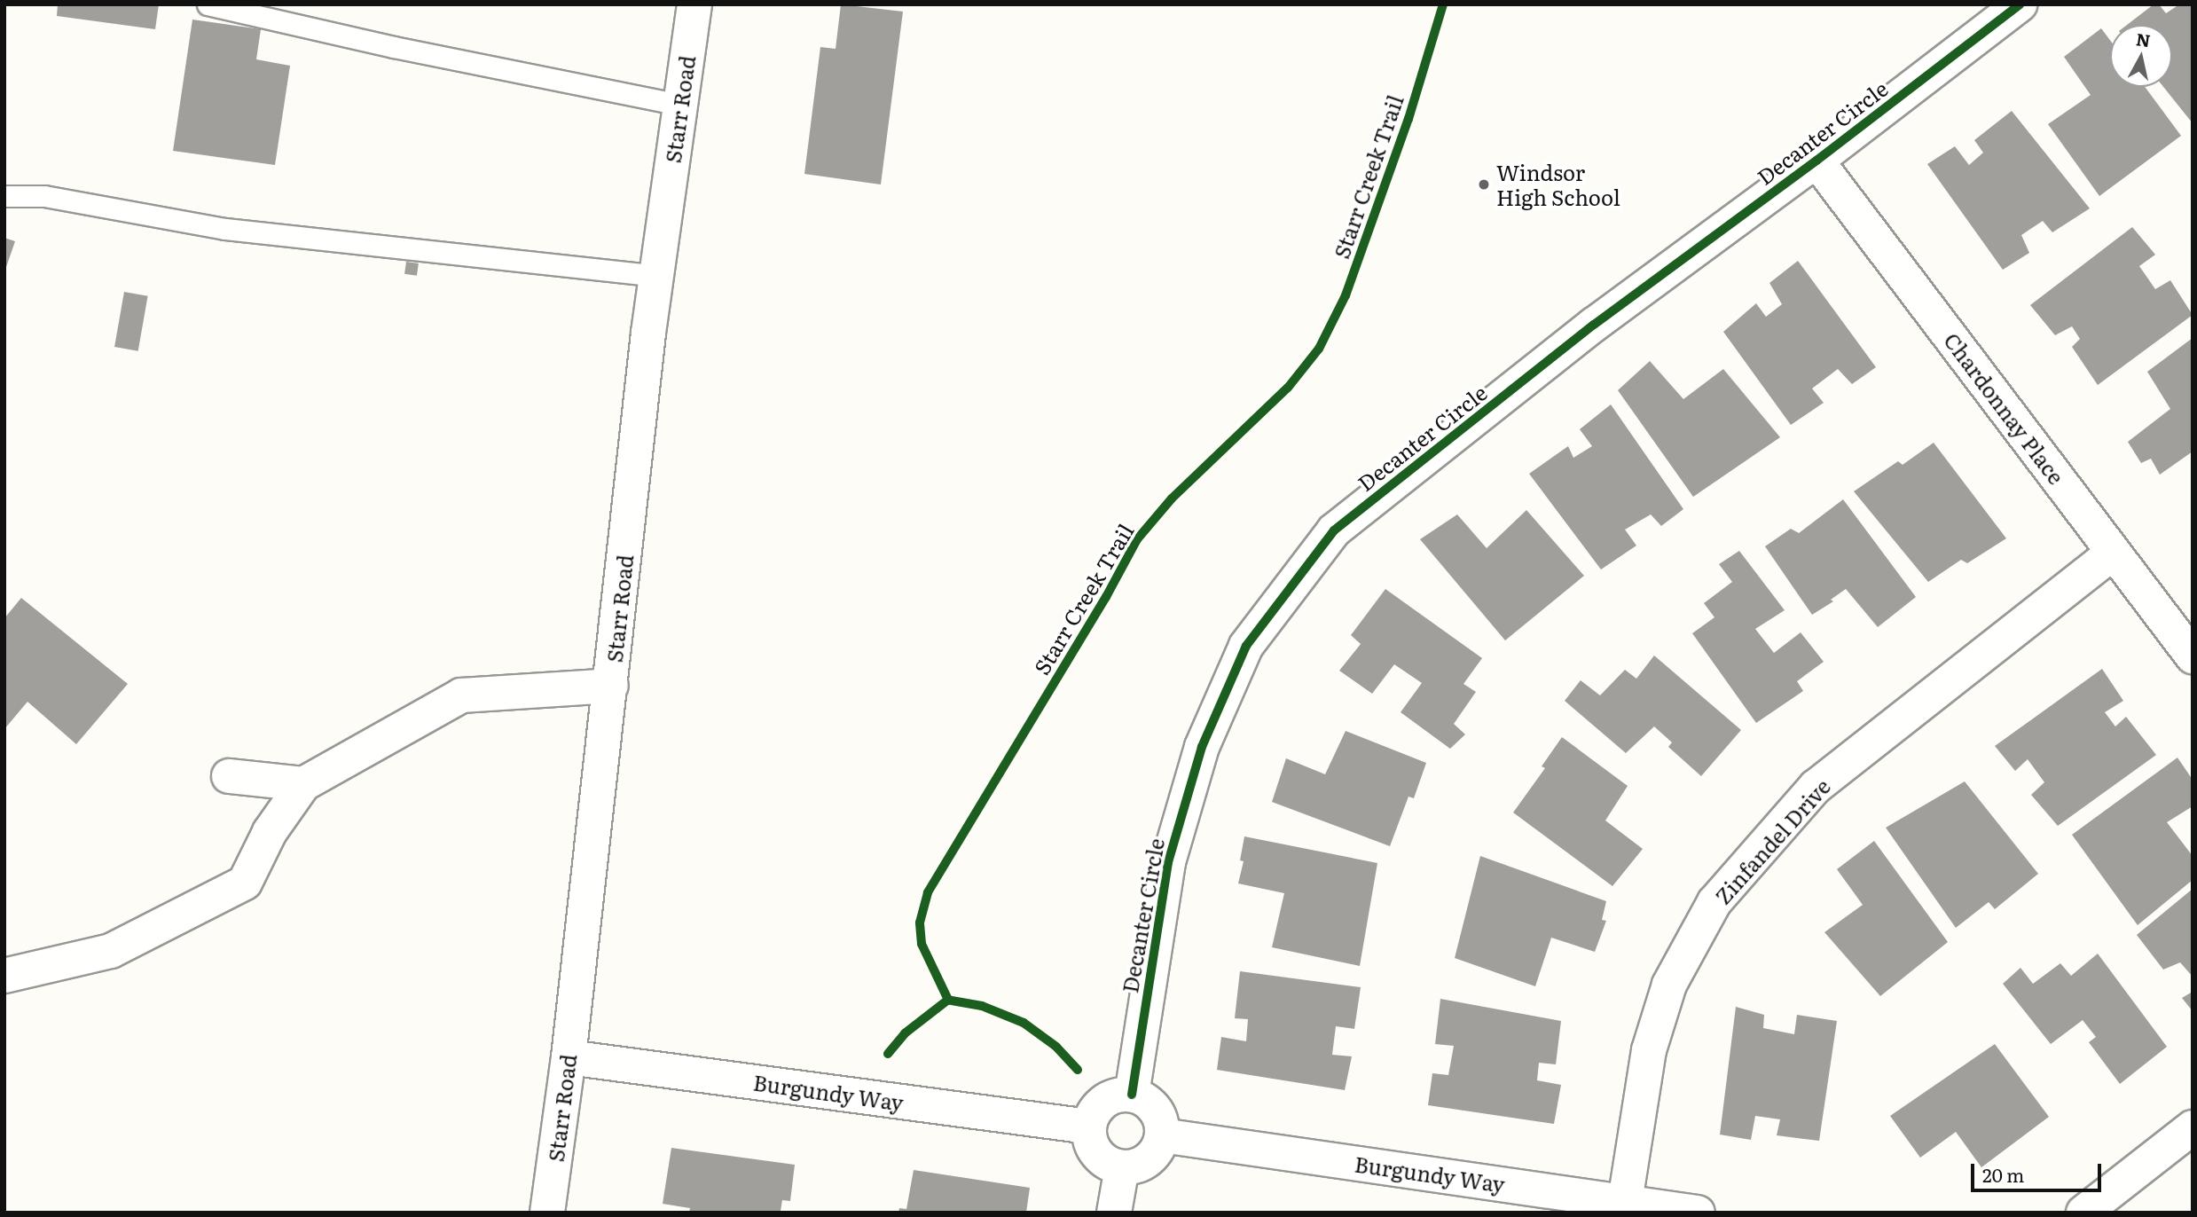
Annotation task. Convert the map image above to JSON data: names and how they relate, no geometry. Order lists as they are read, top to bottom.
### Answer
{
  "streets": {
    "street": [
      "Starr Road",
      "Decanter Circle",
      "Chardonnay Place",
      "Zinfandel Drive",
      "Burgundy Way"
    ],
    "cycle path": ["Starr Creek Trail"]
  },
  "crossings": [
    ["Starr Road", "Burgundy Way"],
    ["Decanter Circle", "Chardonnay Place"],
    ["Decanter Circle", "Burgundy Way"],
    ["Chardonnay Place", "Zinfandel Drive"],
    ["Zinfandel Drive", "Burgundy Way"]
  ],
  "places": ["Windsor High School"],
  "scale_bar": "20 m",
  "north": "top"
}
